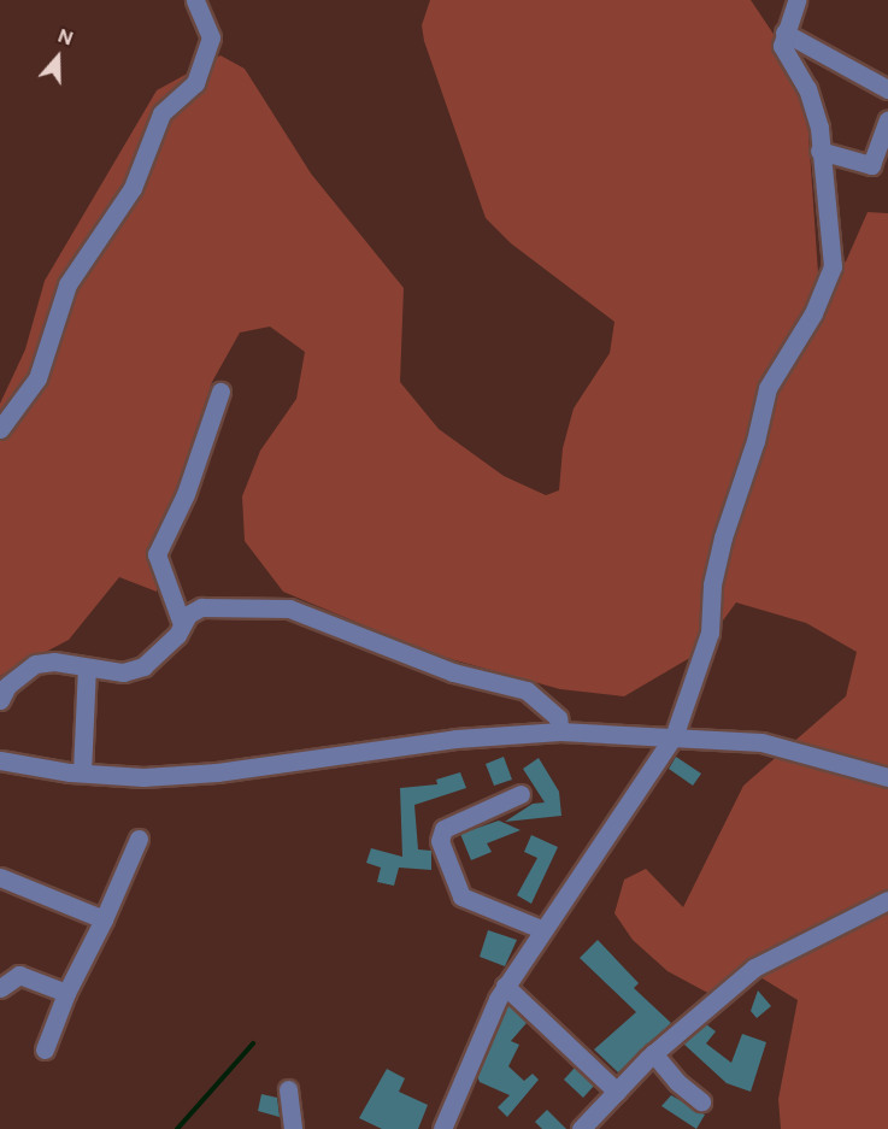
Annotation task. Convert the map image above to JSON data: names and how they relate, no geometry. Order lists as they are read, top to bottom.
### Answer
{
  "north": "top"
}
